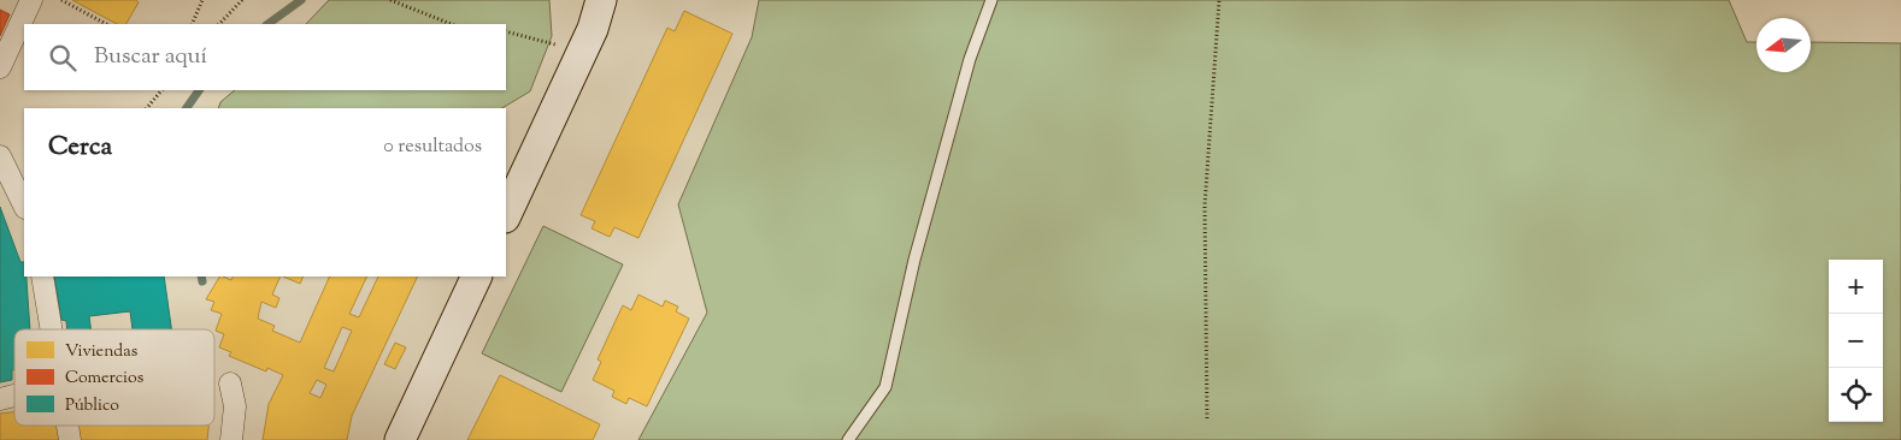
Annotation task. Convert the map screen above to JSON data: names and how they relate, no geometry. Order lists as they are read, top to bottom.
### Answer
{
  "legend": ["Viviendas", "Comercios", "Público"],
  "north": "left",
  "page": {
    "search": "Buscar aquí",
    "heading": ["Cerca", "0 resultados"],
    "map_buttons": ["+", "−"]
  }
}
